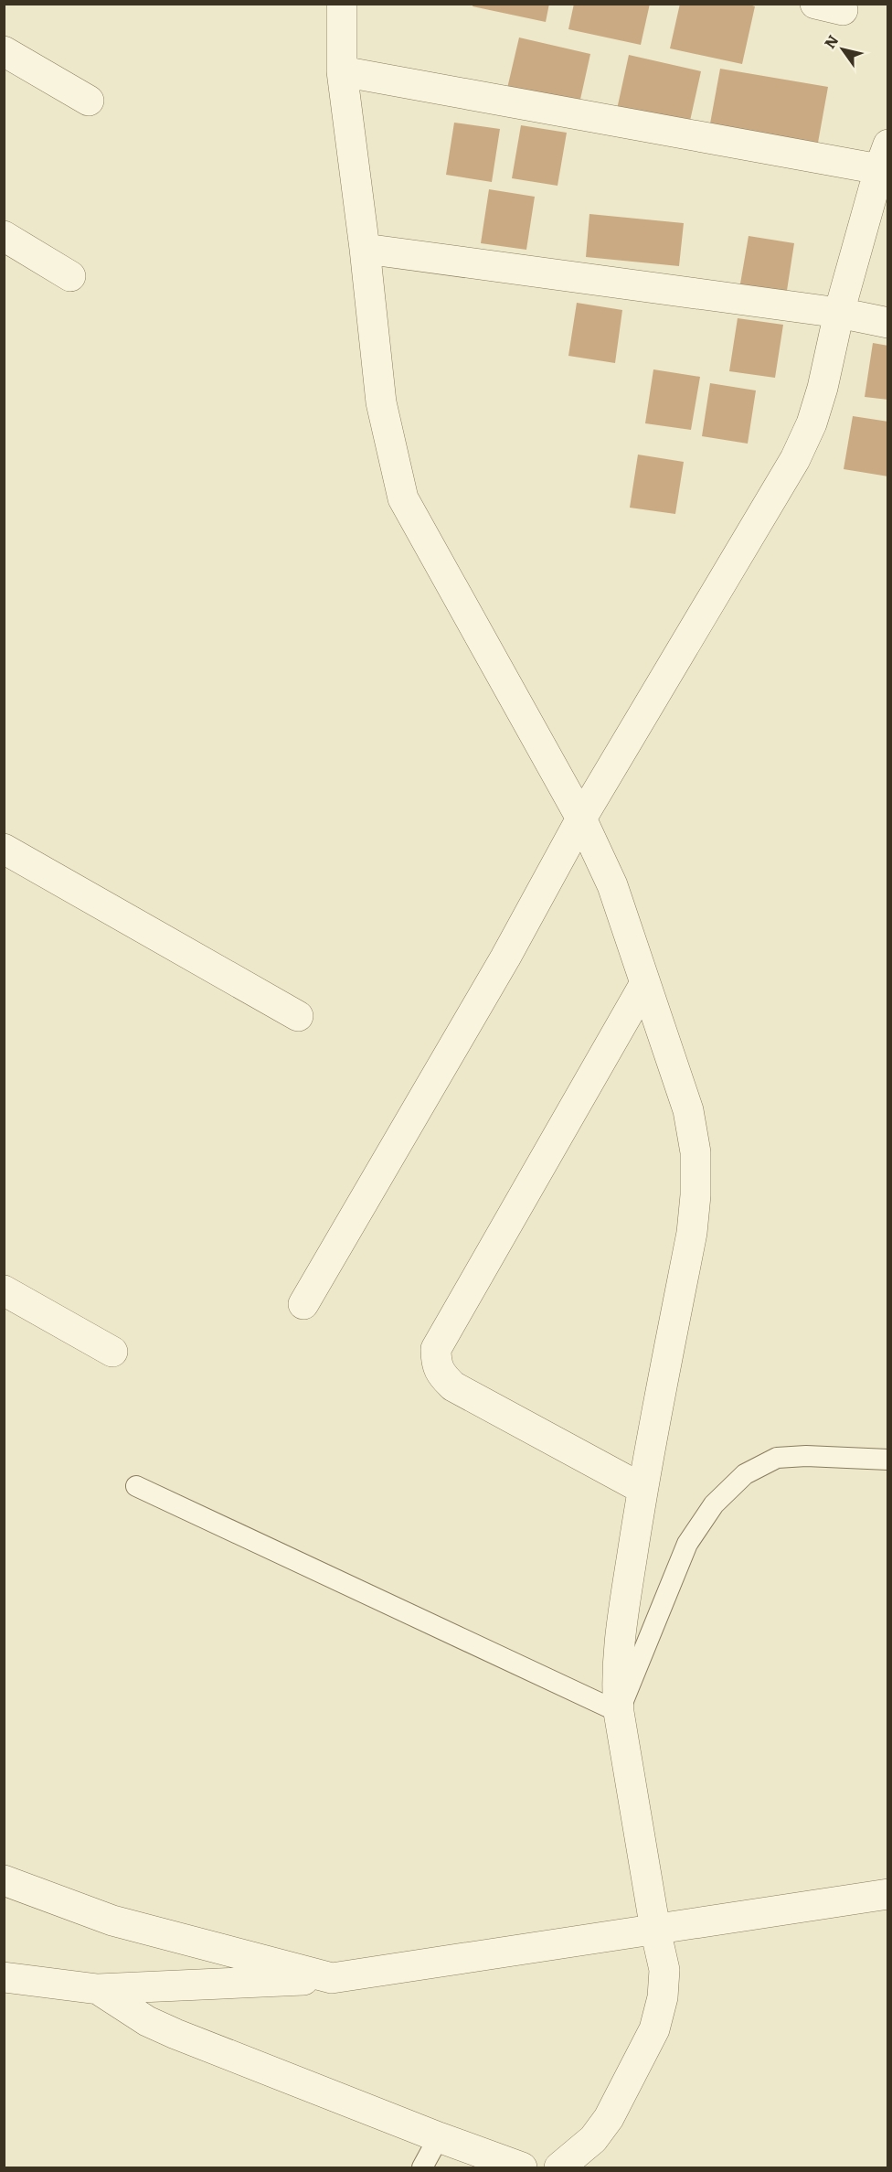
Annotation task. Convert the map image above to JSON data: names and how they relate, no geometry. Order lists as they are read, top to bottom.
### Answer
{
  "north": "top left"
}
